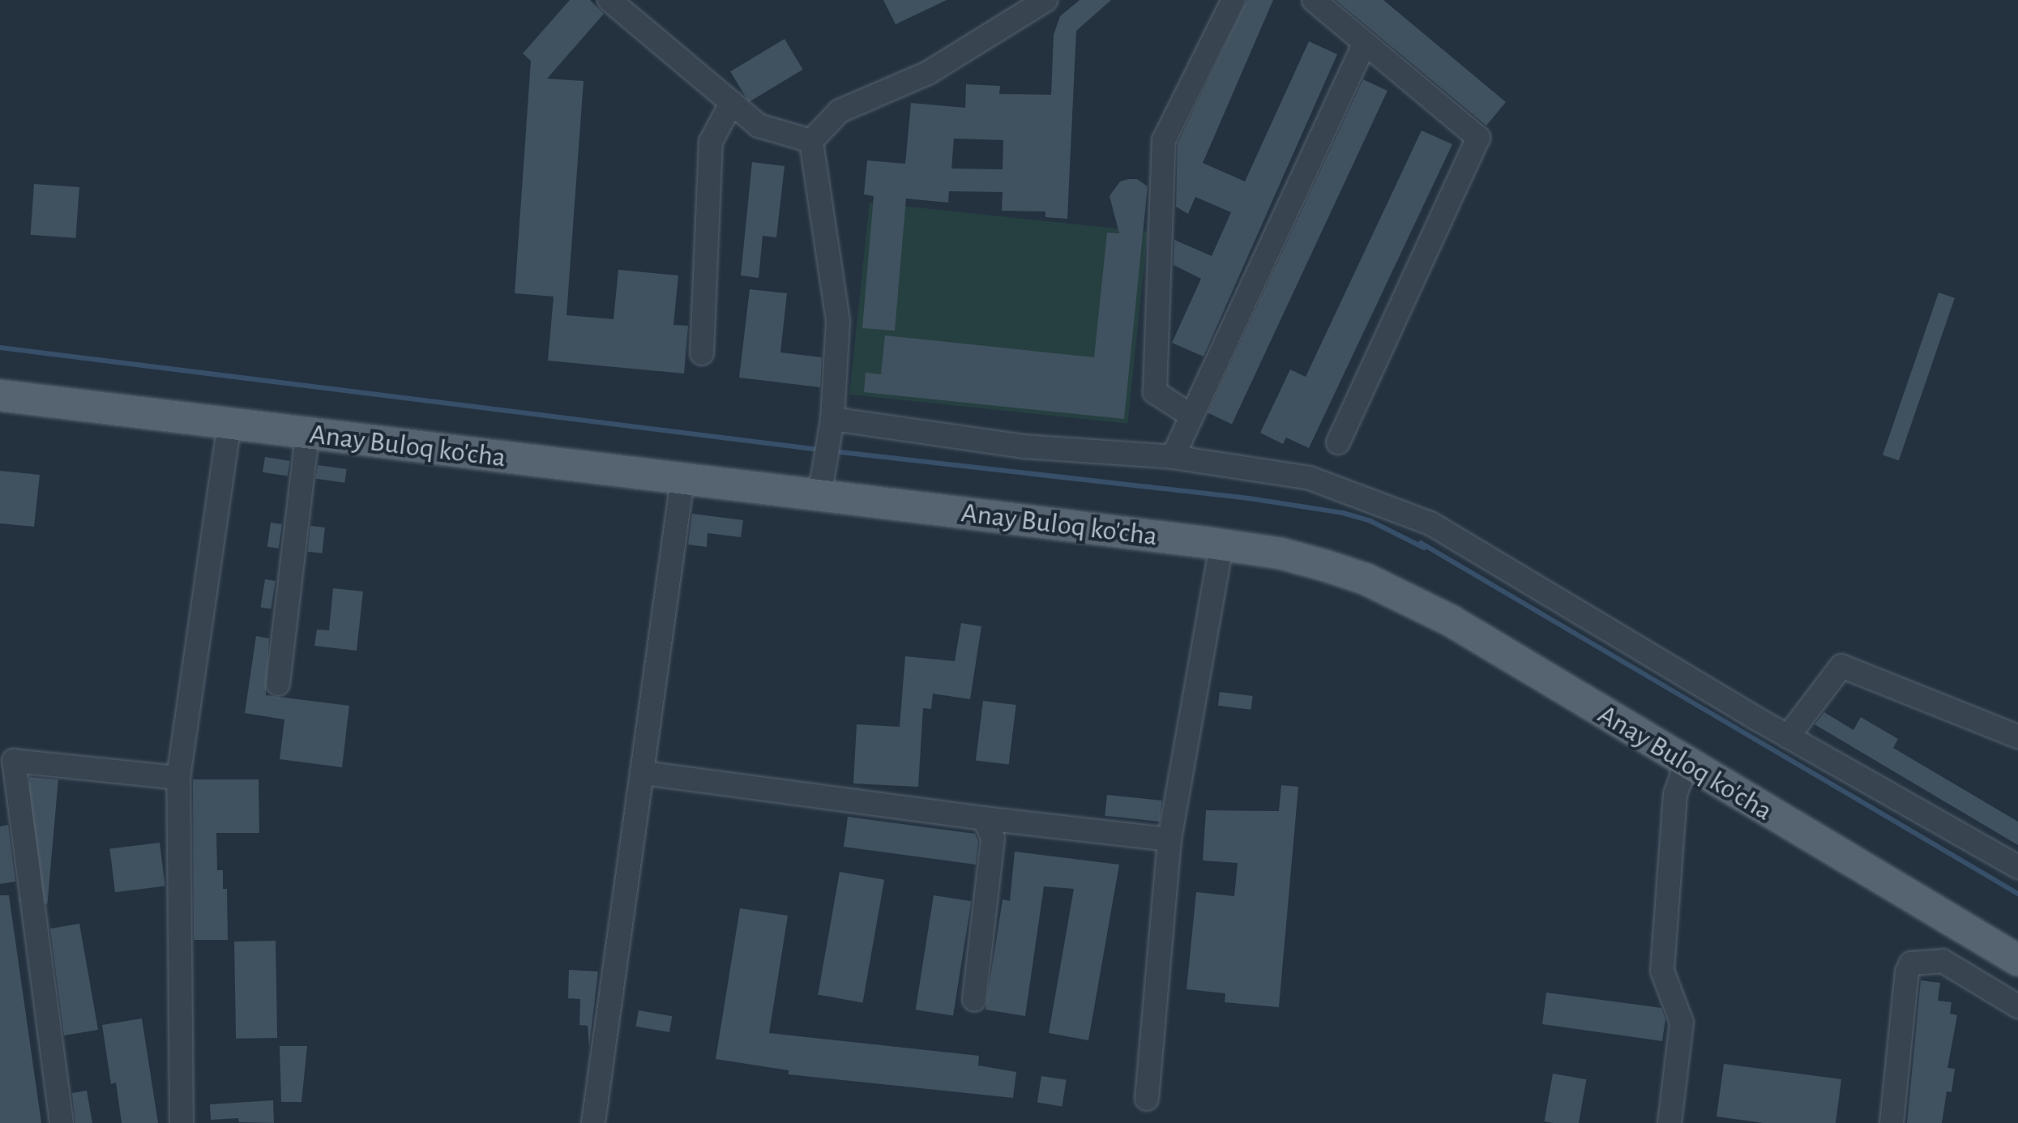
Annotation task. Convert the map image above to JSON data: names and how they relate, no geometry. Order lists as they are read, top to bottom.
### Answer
{
  "streets": {
    "main road": ["Anay Buloq ko'cha"]
  }
}
